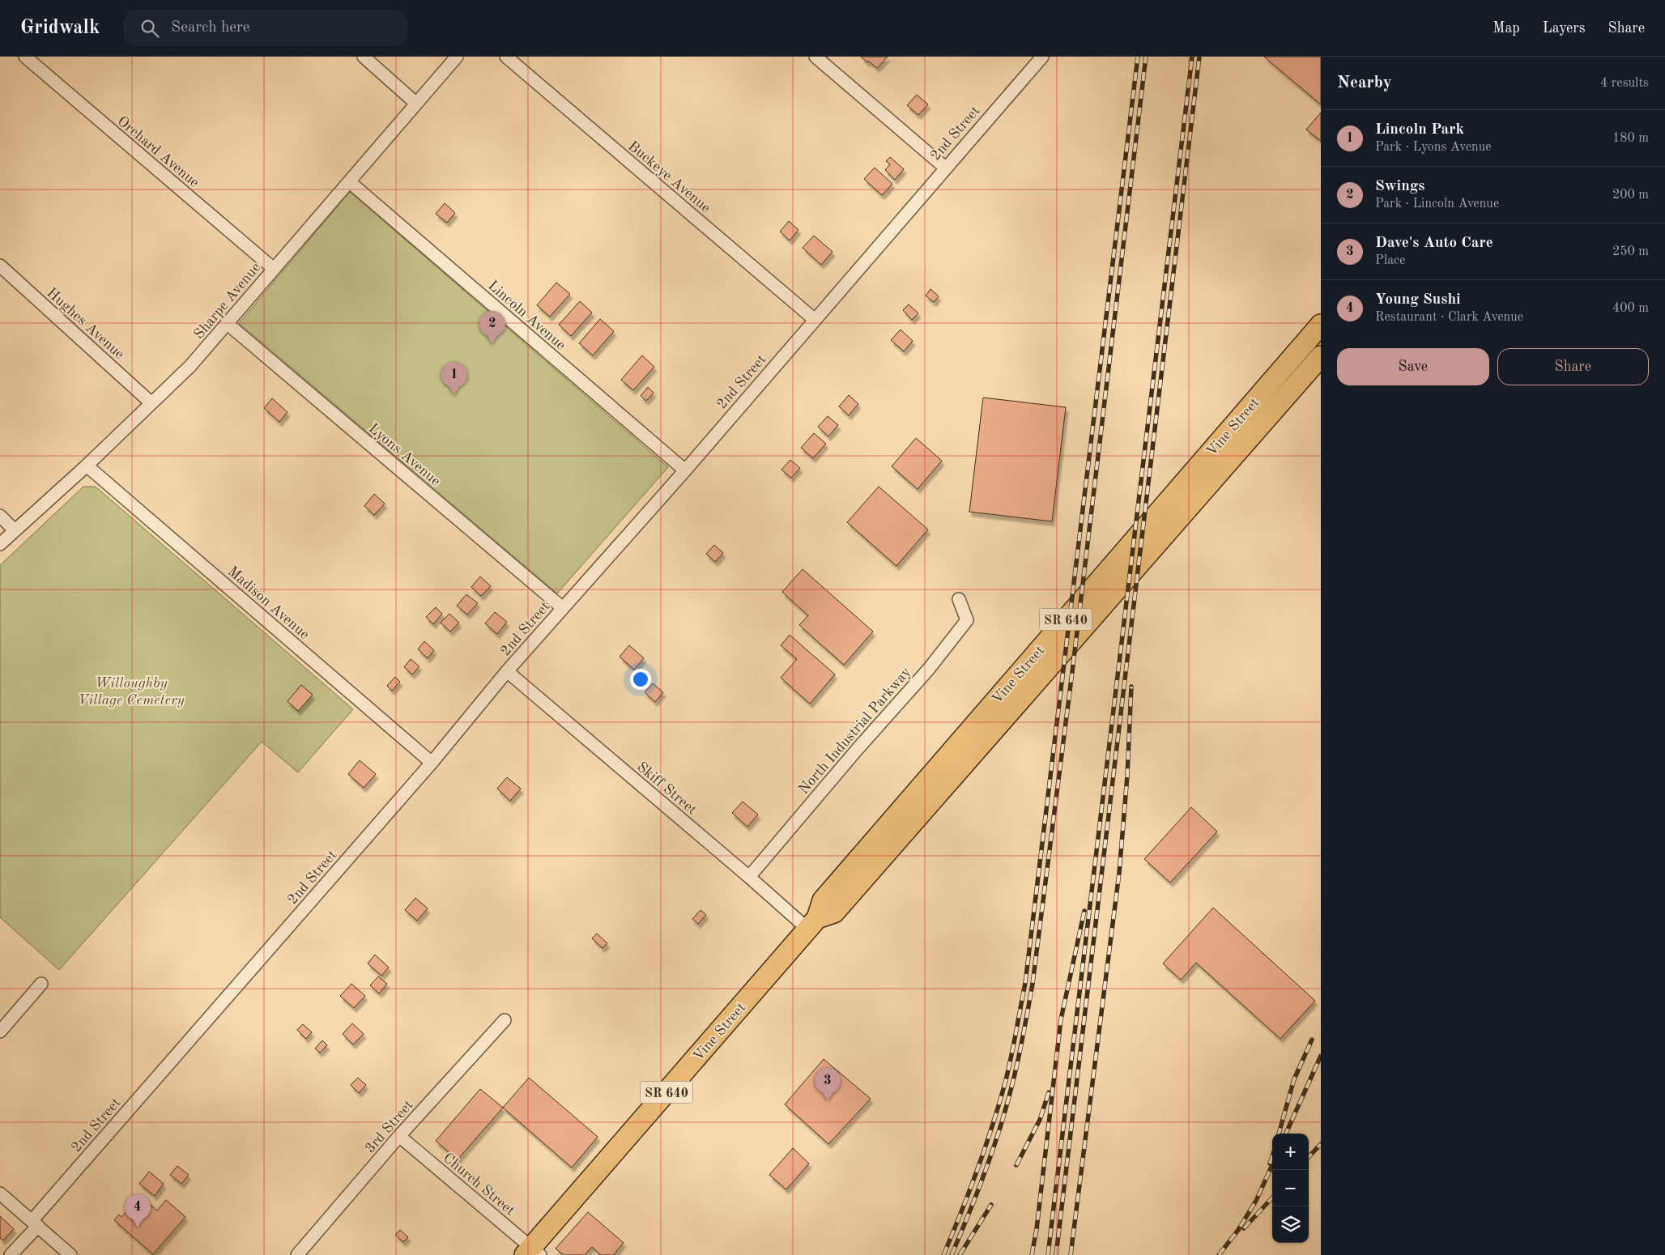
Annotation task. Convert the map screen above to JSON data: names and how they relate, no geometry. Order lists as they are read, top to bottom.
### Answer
{
  "streets": {
    "main road": ["Vine Street", "SR 640"],
    "street": [
      "2nd Street",
      "Orchard Avenue",
      "Buckeye Avenue",
      "Sharpe Avenue",
      "Lincoln Avenue",
      "Hughes Avenue",
      "Lyons Avenue",
      "Madison Avenue",
      "North Industrial Parkway",
      "Skiff Street",
      "3rd Street",
      "Church Street"
    ]
  },
  "crossings": [
    ["2nd Street", "Buckeye Avenue"],
    ["2nd Street", "Lincoln Avenue"],
    ["2nd Street", "Lyons Avenue"],
    ["2nd Street", "Madison Avenue"],
    ["2nd Street", "Skiff Street"],
    ["Orchard Avenue", "Sharpe Avenue"],
    ["Sharpe Avenue", "Lincoln Avenue"],
    ["Sharpe Avenue", "Hughes Avenue"],
    ["Sharpe Avenue", "Lyons Avenue"],
    ["Sharpe Avenue", "Madison Avenue"],
    ["Vine Street", "Skiff Street"],
    ["Vine Street", "Church Street"],
    ["North Industrial Parkway", "Skiff Street"],
    ["3rd Street", "Church Street"]
  ],
  "parks": ["Willoughby Village Cemetery"],
  "page": {
    "header": "Gridwalk",
    "search": "Search here",
    "nav": ["Map", "Layers", "Share"],
    "heading": ["Nearby", "4 results"],
    "list": [
      {
        "mark": "1",
        "name": "Lincoln Park",
        "note": "Park · Lyons Avenue",
        "value": "180 m"
      },
      {
        "mark": "2",
        "name": "Swings",
        "note": "Park · Lincoln Avenue",
        "value": "200 m"
      },
      {
        "mark": "3",
        "name": "Dave's Auto Care",
        "note": "Place",
        "value": "250 m"
      },
      {
        "mark": "4",
        "name": "Young Sushi",
        "note": "Restaurant · Clark Avenue",
        "value": "400 m"
      }
    ],
    "pins": [
      "2",
      "1",
      "3",
      "4"
    ],
    "buttons": ["Save", "Share"],
    "map_buttons": ["+", "−"]
  }
}
